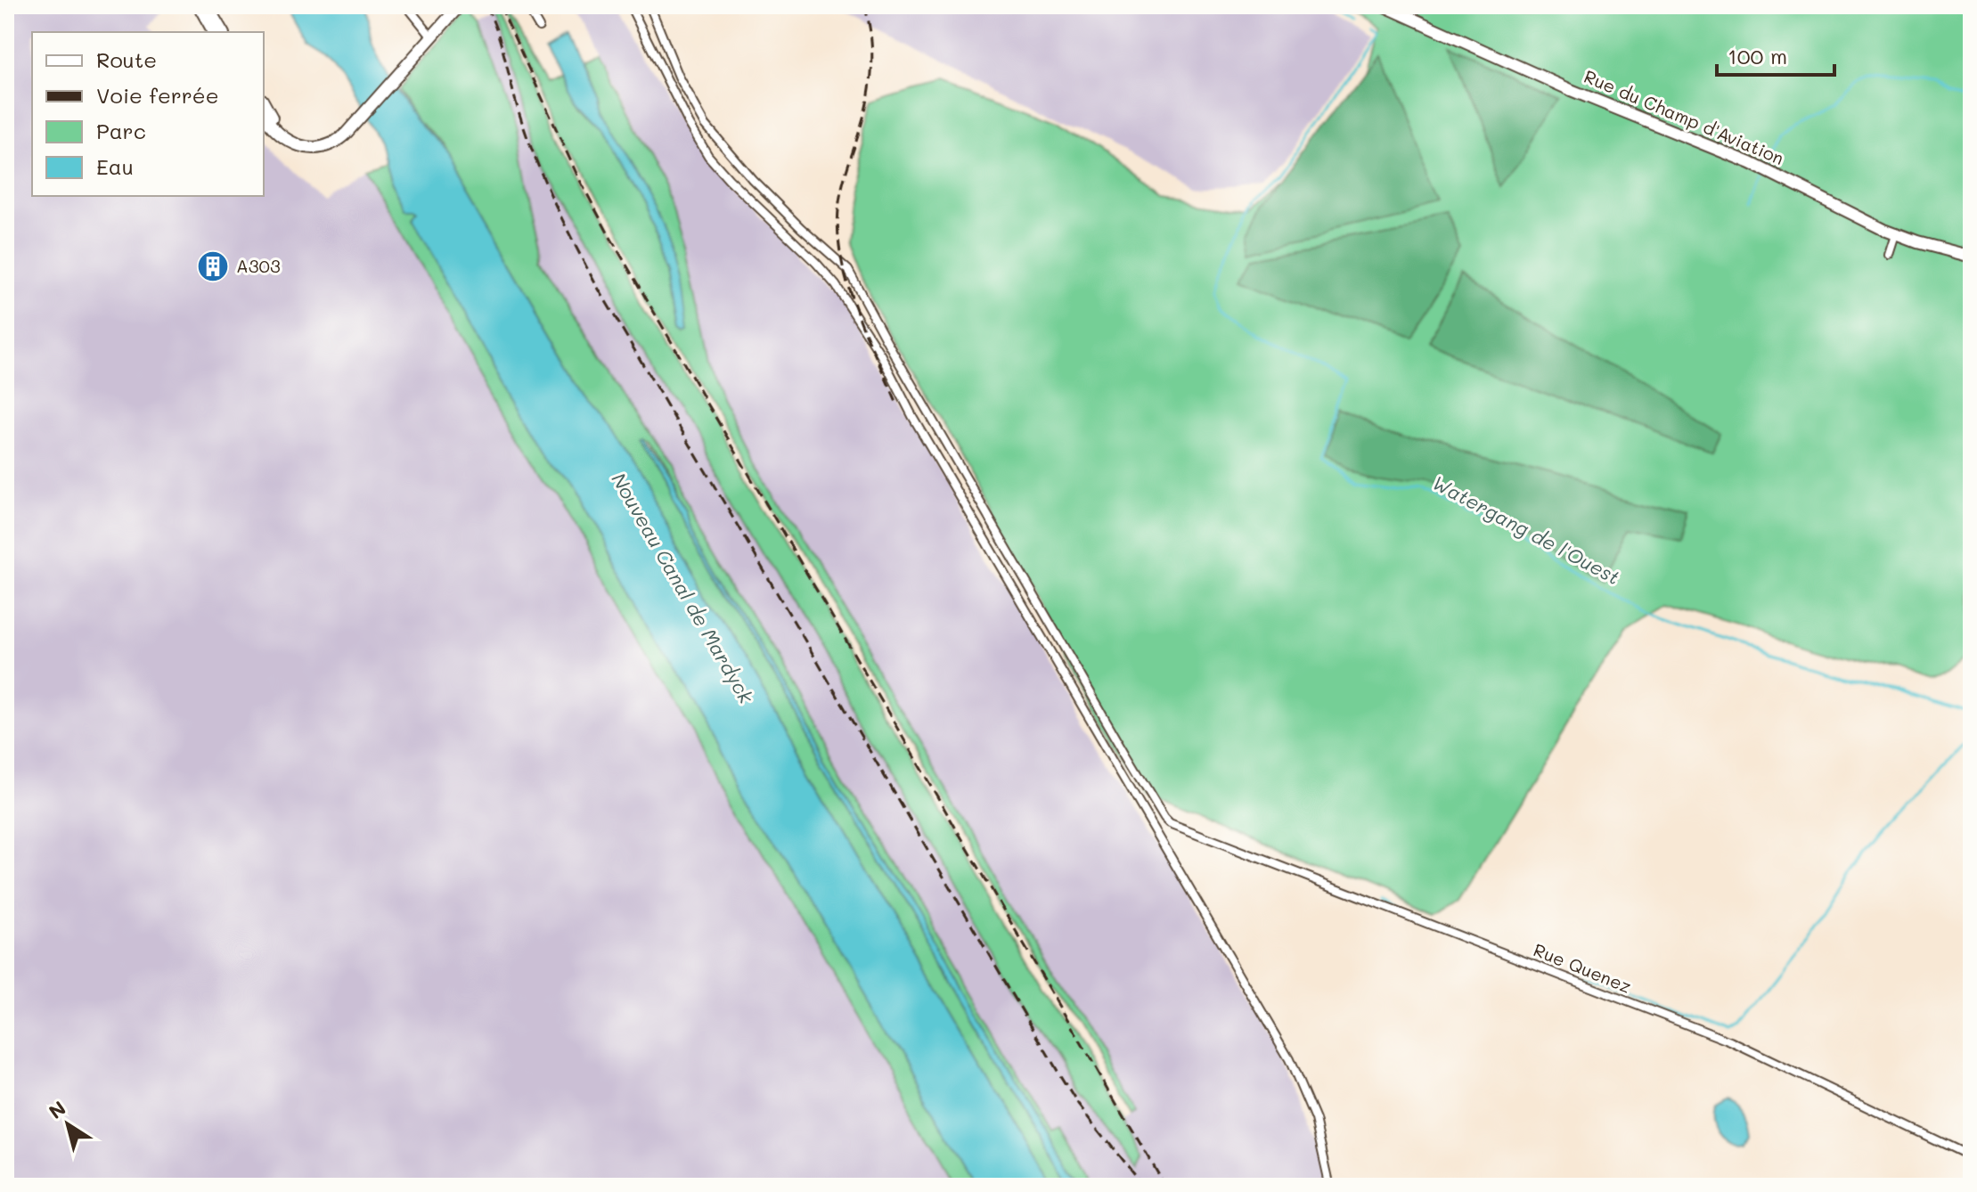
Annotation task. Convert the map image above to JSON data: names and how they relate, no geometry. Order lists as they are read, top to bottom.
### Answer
{
  "streets": {
    "street": ["Rue du Champ d'Aviation", "Rue Quenez"]
  },
  "water": ["Watergang de l'Ouest", "Nouveau Canal de Mardyck"],
  "places": {
    "building": ["A303"]
  },
  "legend": [
    "Route",
    "Voie ferrée",
    "Parc",
    "Eau"
  ],
  "scale_bar": "100 m",
  "north": "top left"
}
